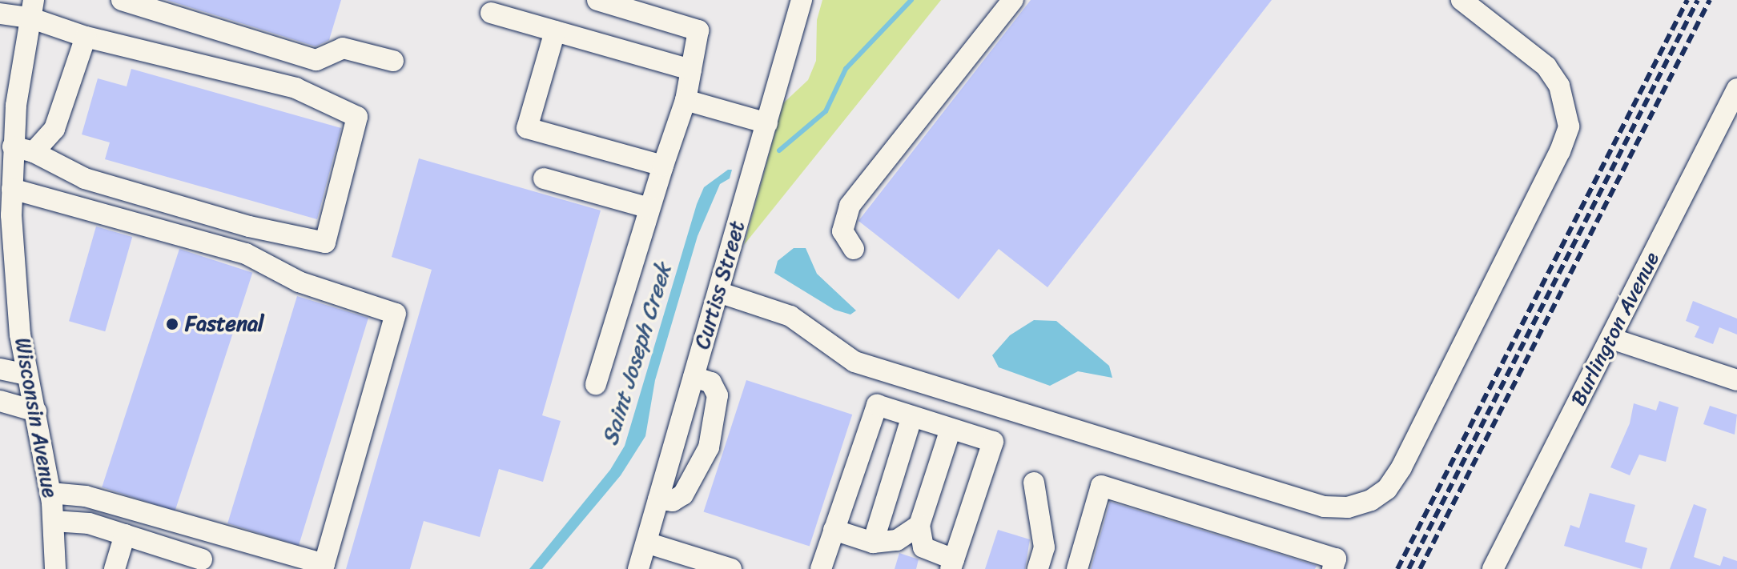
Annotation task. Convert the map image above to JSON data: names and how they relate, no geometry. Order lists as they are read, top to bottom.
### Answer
{
  "streets": {
    "street": ["Curtiss Street", "Burlington Avenue", "Wisconsin Avenue"]
  },
  "water": ["Saint Joseph Creek"],
  "places": ["Fastenal"]
}
